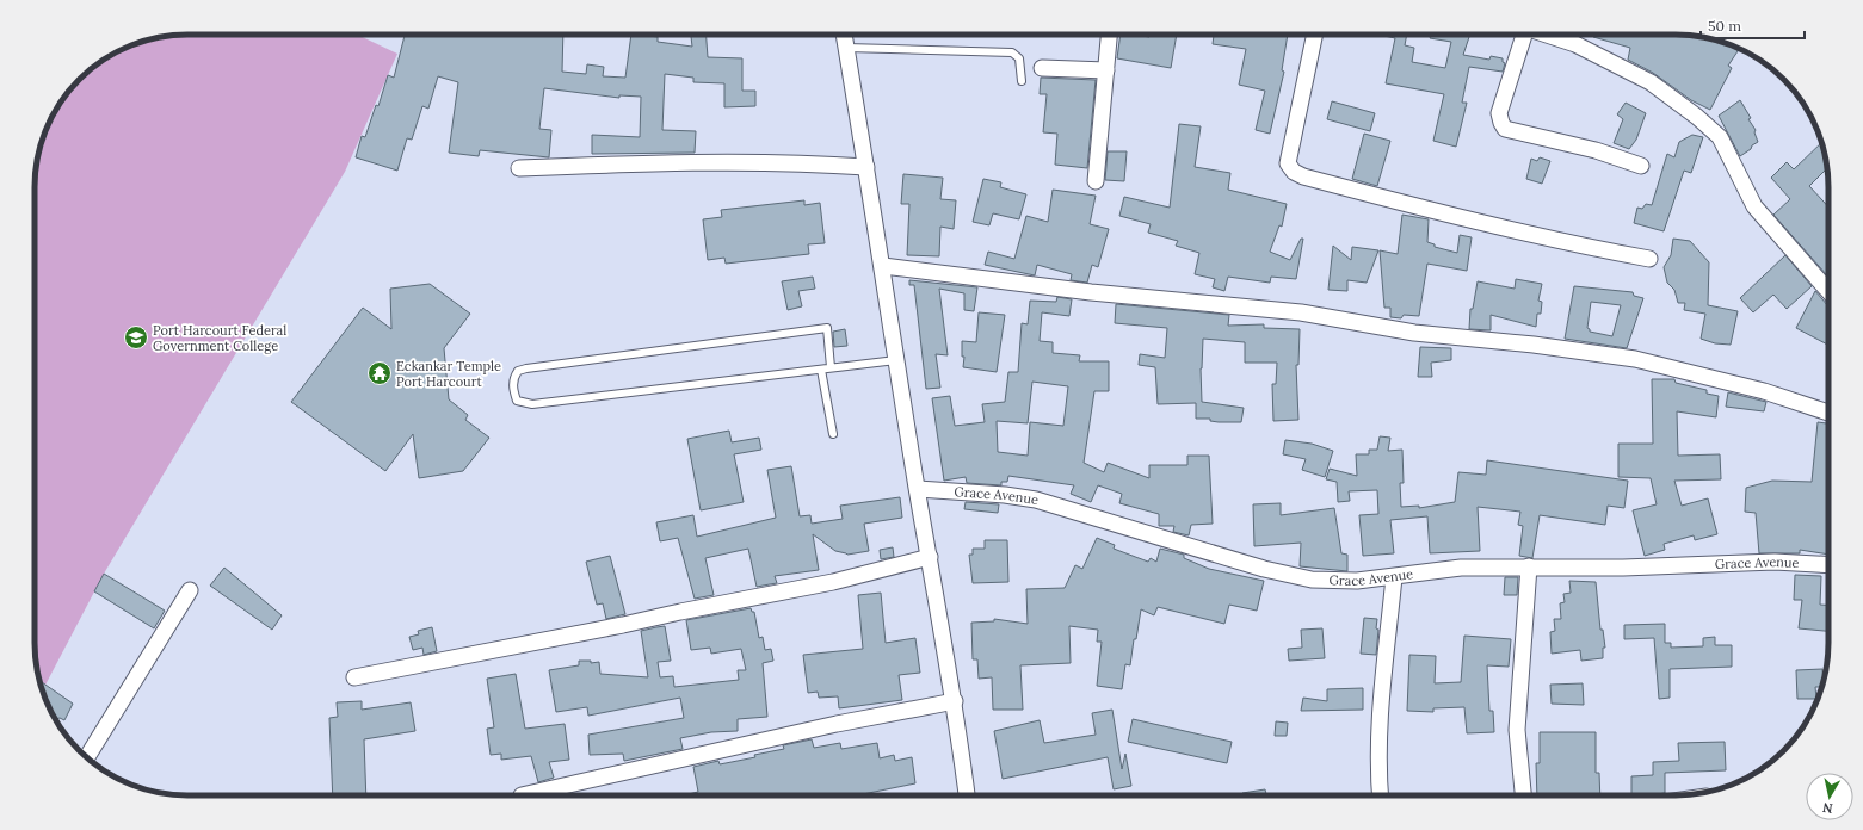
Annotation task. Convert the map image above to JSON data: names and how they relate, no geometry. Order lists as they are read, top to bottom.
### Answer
{
  "streets": {
    "street": ["Grace Avenue"]
  },
  "places": {
    "school or university": ["Port Harcourt Federal Government College"],
    "temple": ["Eckankar Temple Port Harcourt"]
  },
  "scale_bar": "50 m",
  "north": "bottom"
}
